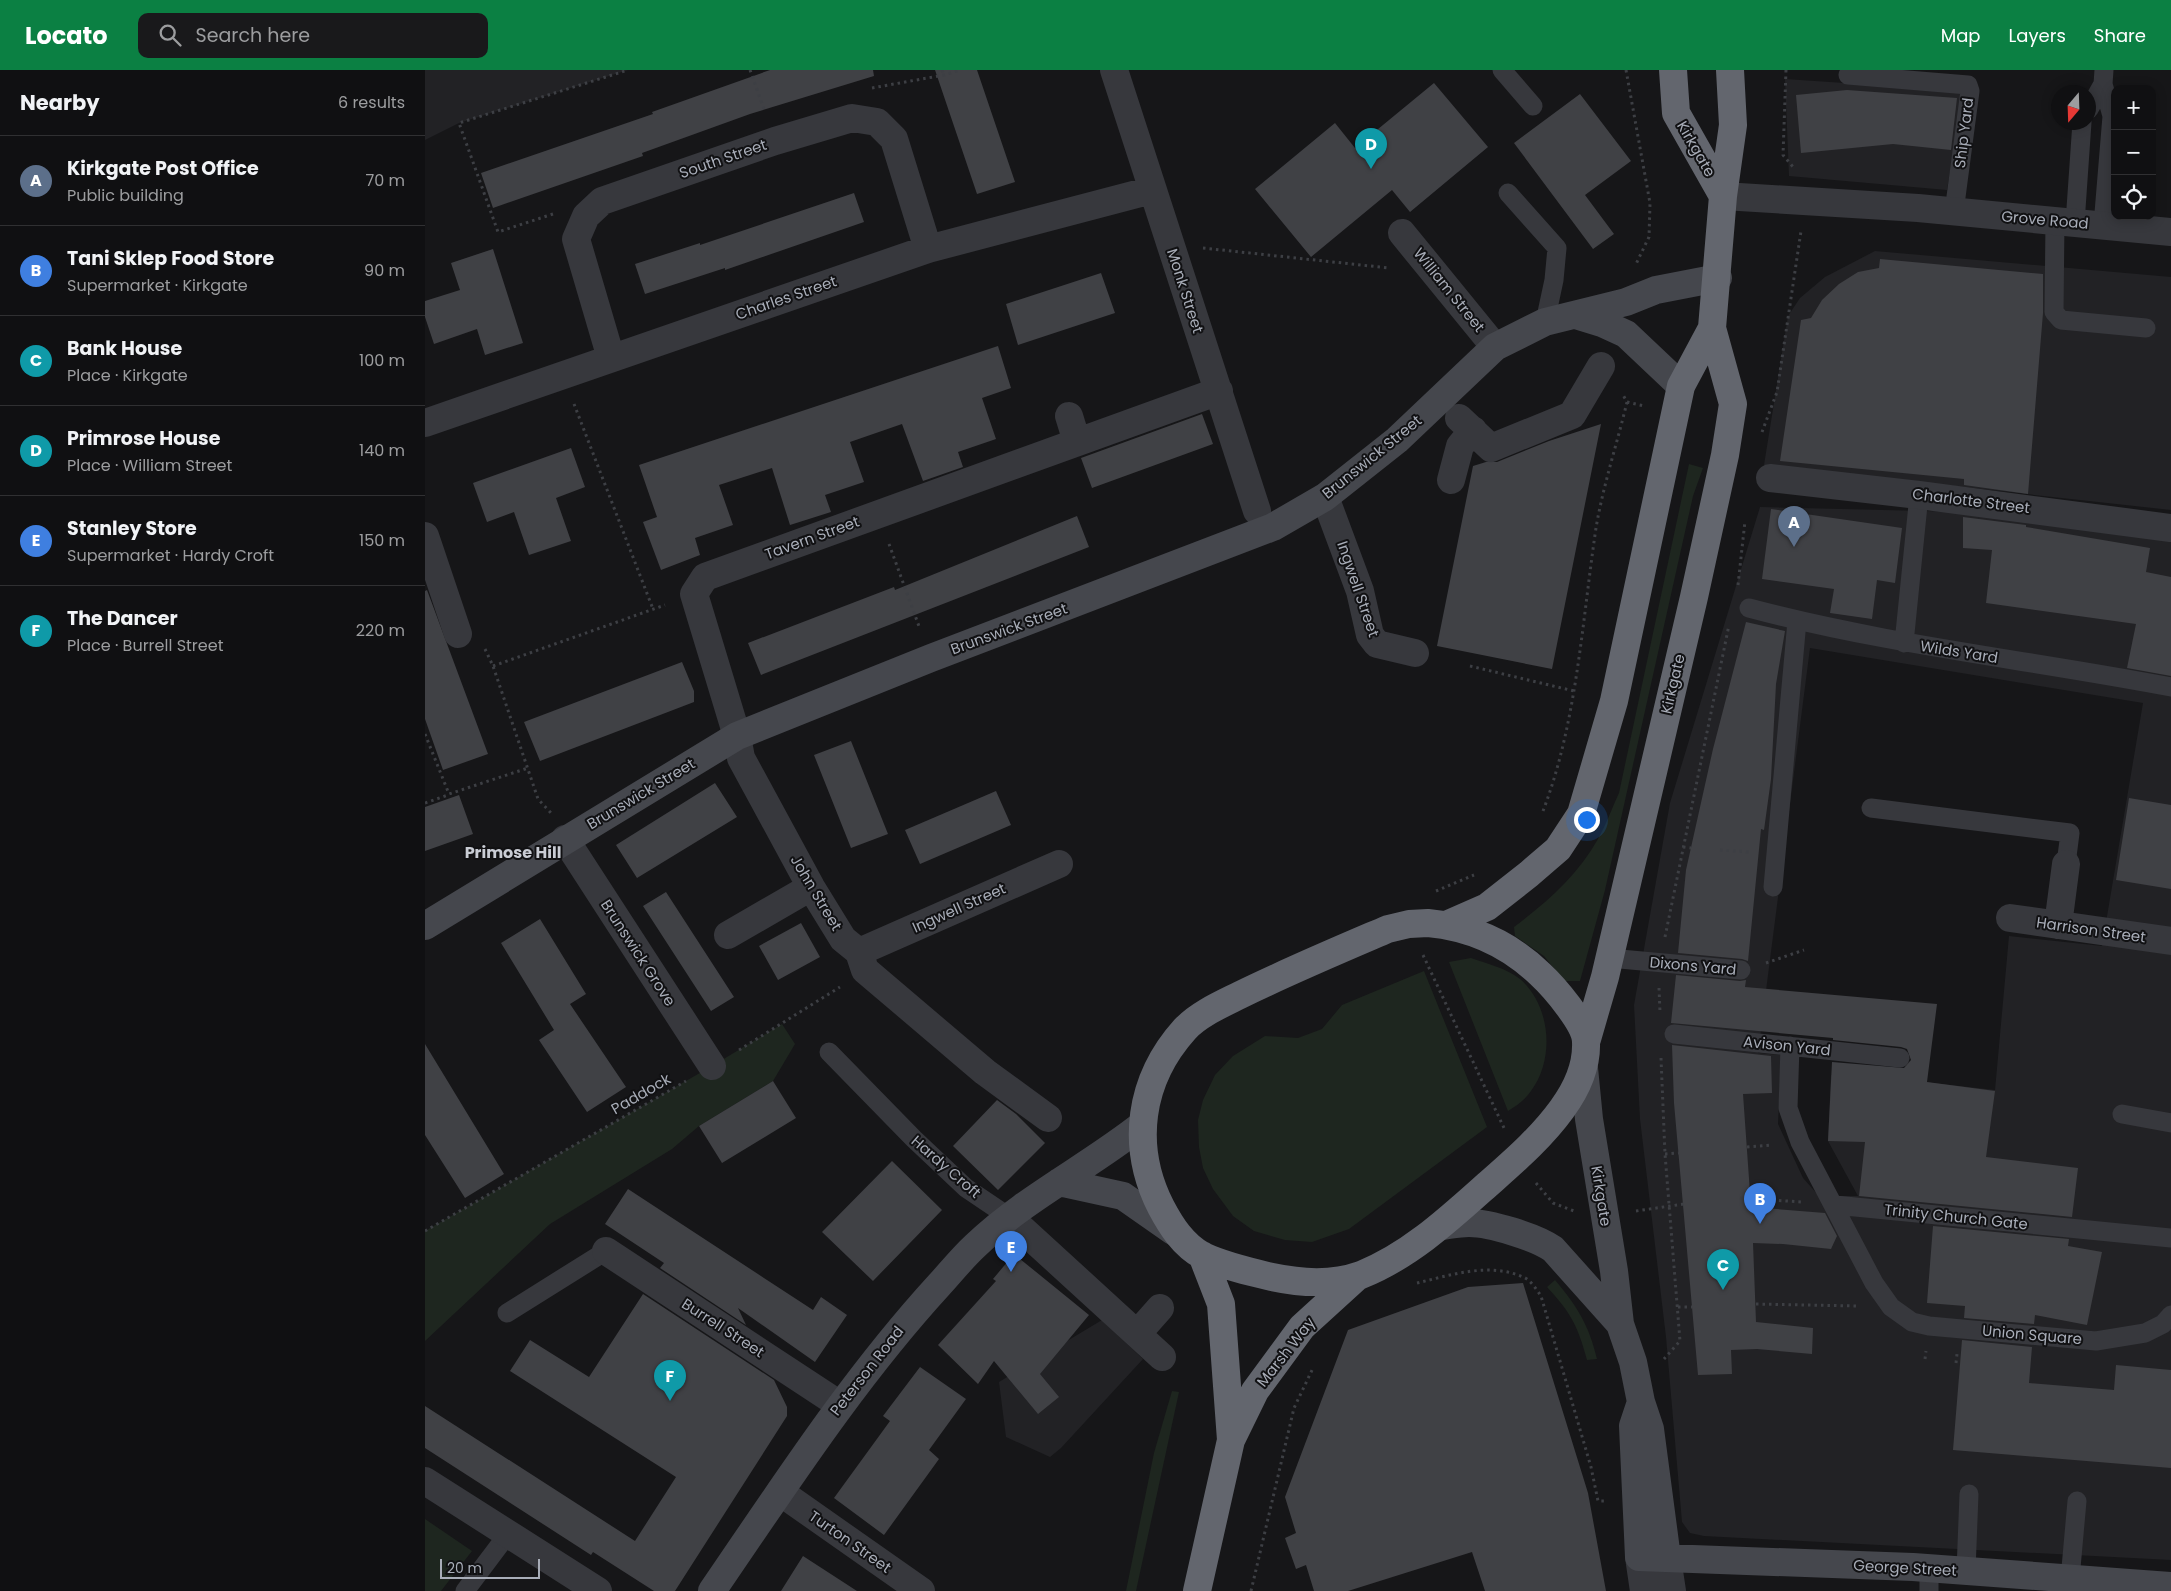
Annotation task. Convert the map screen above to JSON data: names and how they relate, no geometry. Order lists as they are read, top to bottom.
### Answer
{
  "streets": {
    "highway": ["Kirkgate", "Marsh Way"],
    "street": [
      "South Street",
      "Grove Road",
      "William Street",
      "Monk Street",
      "Charles Street",
      "Brunswick Street",
      "Charlotte Street",
      "Tavern Street",
      "Ingwell Street",
      "John Street",
      "Harrison Street",
      "Brunswick Grove",
      "Hardy Croft",
      "Burrell Street",
      "Peterson Road",
      "Turton Street",
      "George Street"
    ],
    "lane": [
      "Ship Yard",
      "Wilds Yard",
      "Dixons Yard",
      "Avison Yard",
      "Trinity Church Gate",
      "Union Square"
    ],
    "path": ["Paddock"]
  },
  "crossings": [
    ["Ship Yard", "Grove Road"],
    ["Kirkgate", "Grove Road"],
    ["Kirkgate", "Brunswick Street"],
    ["Kirkgate", "Dixons Yard"],
    ["Kirkgate", "George Street"],
    ["South Street", "Charles Street"],
    ["William Street", "Brunswick Street"],
    ["Monk Street", "Charles Street"],
    ["Monk Street", "Tavern Street"],
    ["Brunswick Street", "Ingwell Street"],
    ["Brunswick Street", "John Street"],
    ["Brunswick Street", "Brunswick Grove"],
    ["Ingwell Street", "John Street"],
    ["Ingwell Street", "Paddock"],
    ["John Street", "Paddock"],
    ["Brunswick Grove", "Paddock"],
    ["Avison Yard", "Union Square"],
    ["Hardy Croft", "Peterson Road"],
    ["Trinity Church Gate", "Union Square"],
    ["Burrell Street", "Peterson Road"],
    ["Peterson Road", "Turton Street"]
  ],
  "districts": ["Primose Hill"],
  "scale_bar": "20 m",
  "north": "bottom",
  "page": {
    "header": "Locato",
    "search": "Search here",
    "nav": ["Map", "Layers", "Share"],
    "heading": ["Nearby", "6 results"],
    "map_buttons": ["+", "−"],
    "pins": [
      "D",
      "A",
      "B",
      "E",
      "C",
      "F"
    ],
    "list": [
      {
        "mark": "A",
        "name": "Kirkgate Post Office",
        "note": "Public building",
        "value": "70 m"
      },
      {
        "mark": "B",
        "name": "Tani Sklep Food Store",
        "note": "Supermarket · Kirkgate",
        "value": "90 m"
      },
      {
        "mark": "C",
        "name": "Bank House",
        "note": "Place · Kirkgate",
        "value": "100 m"
      },
      {
        "mark": "D",
        "name": "Primrose House",
        "note": "Place · William Street",
        "value": "140 m"
      },
      {
        "mark": "E",
        "name": "Stanley Store",
        "note": "Supermarket · Hardy Croft",
        "value": "150 m"
      },
      {
        "mark": "F",
        "name": "The Dancer",
        "note": "Place · Burrell Street",
        "value": "220 m"
      }
    ],
    "scale": "20 m"
  }
}
